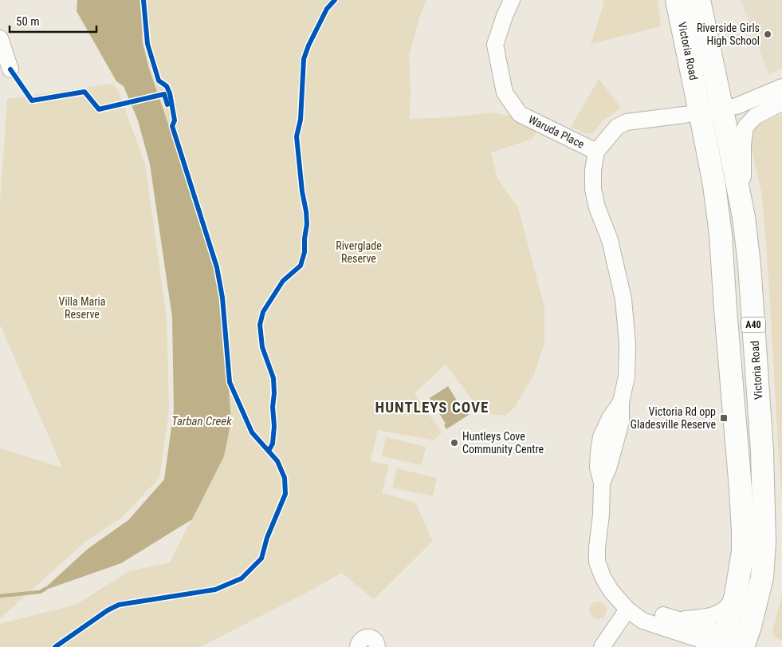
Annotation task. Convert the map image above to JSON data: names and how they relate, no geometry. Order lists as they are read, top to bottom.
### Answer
{
  "streets": {
    "highway": ["Victoria Road", "A40"],
    "street": ["Waruda Place"]
  },
  "districts": ["HUNTLEYS COVE"],
  "water": ["Tarban Creek"],
  "parks": ["Riverglade Reserve", "Villa Maria Reserve"],
  "places": {
    "other": ["Riverside Girls High School", "Huntleys Cove Community Centre"],
    "transit": ["Victoria Rd opp Gladesville Reserve"]
  },
  "scale_bar": "50 m"
}
